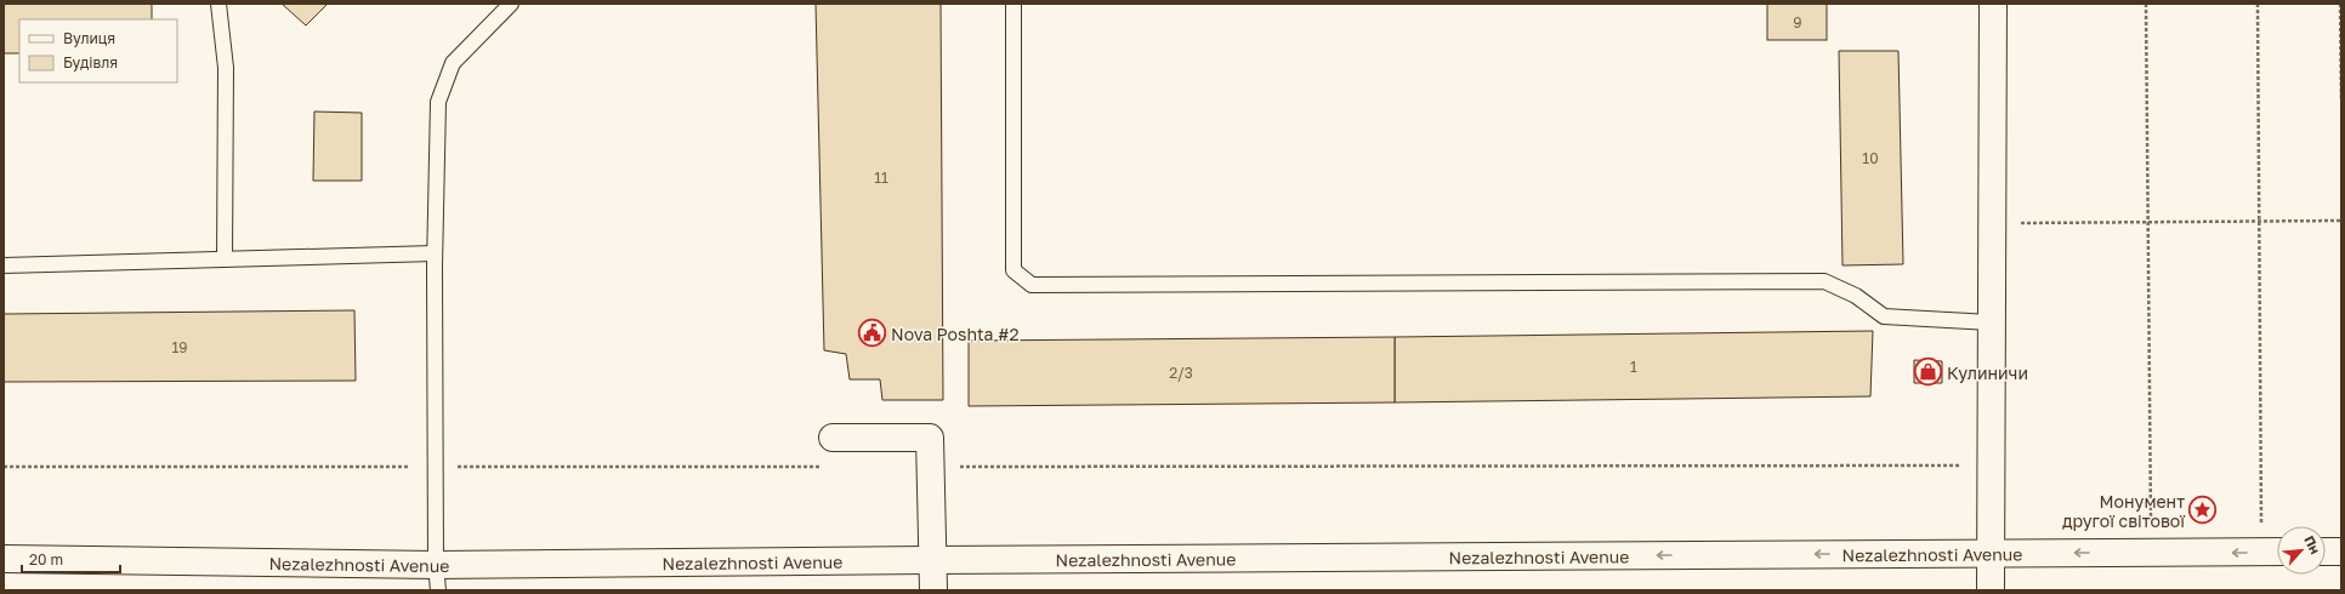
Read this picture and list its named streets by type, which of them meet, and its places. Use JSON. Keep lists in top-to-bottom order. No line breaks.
{"streets":{"street":["Nezalezhnosti Avenue"]},"one_way":["Nezalezhnosti Avenue"],"places":{"public building":["Nova Poshta #2"],"shop":["Кулиничи"],"place":["Монумент другої світової"]},"house_numbers":["9","10","11","19","1","2/3"],"legend":["Вулиця","Будівля"],"scale_bar":"20 m","north":"top right"}
